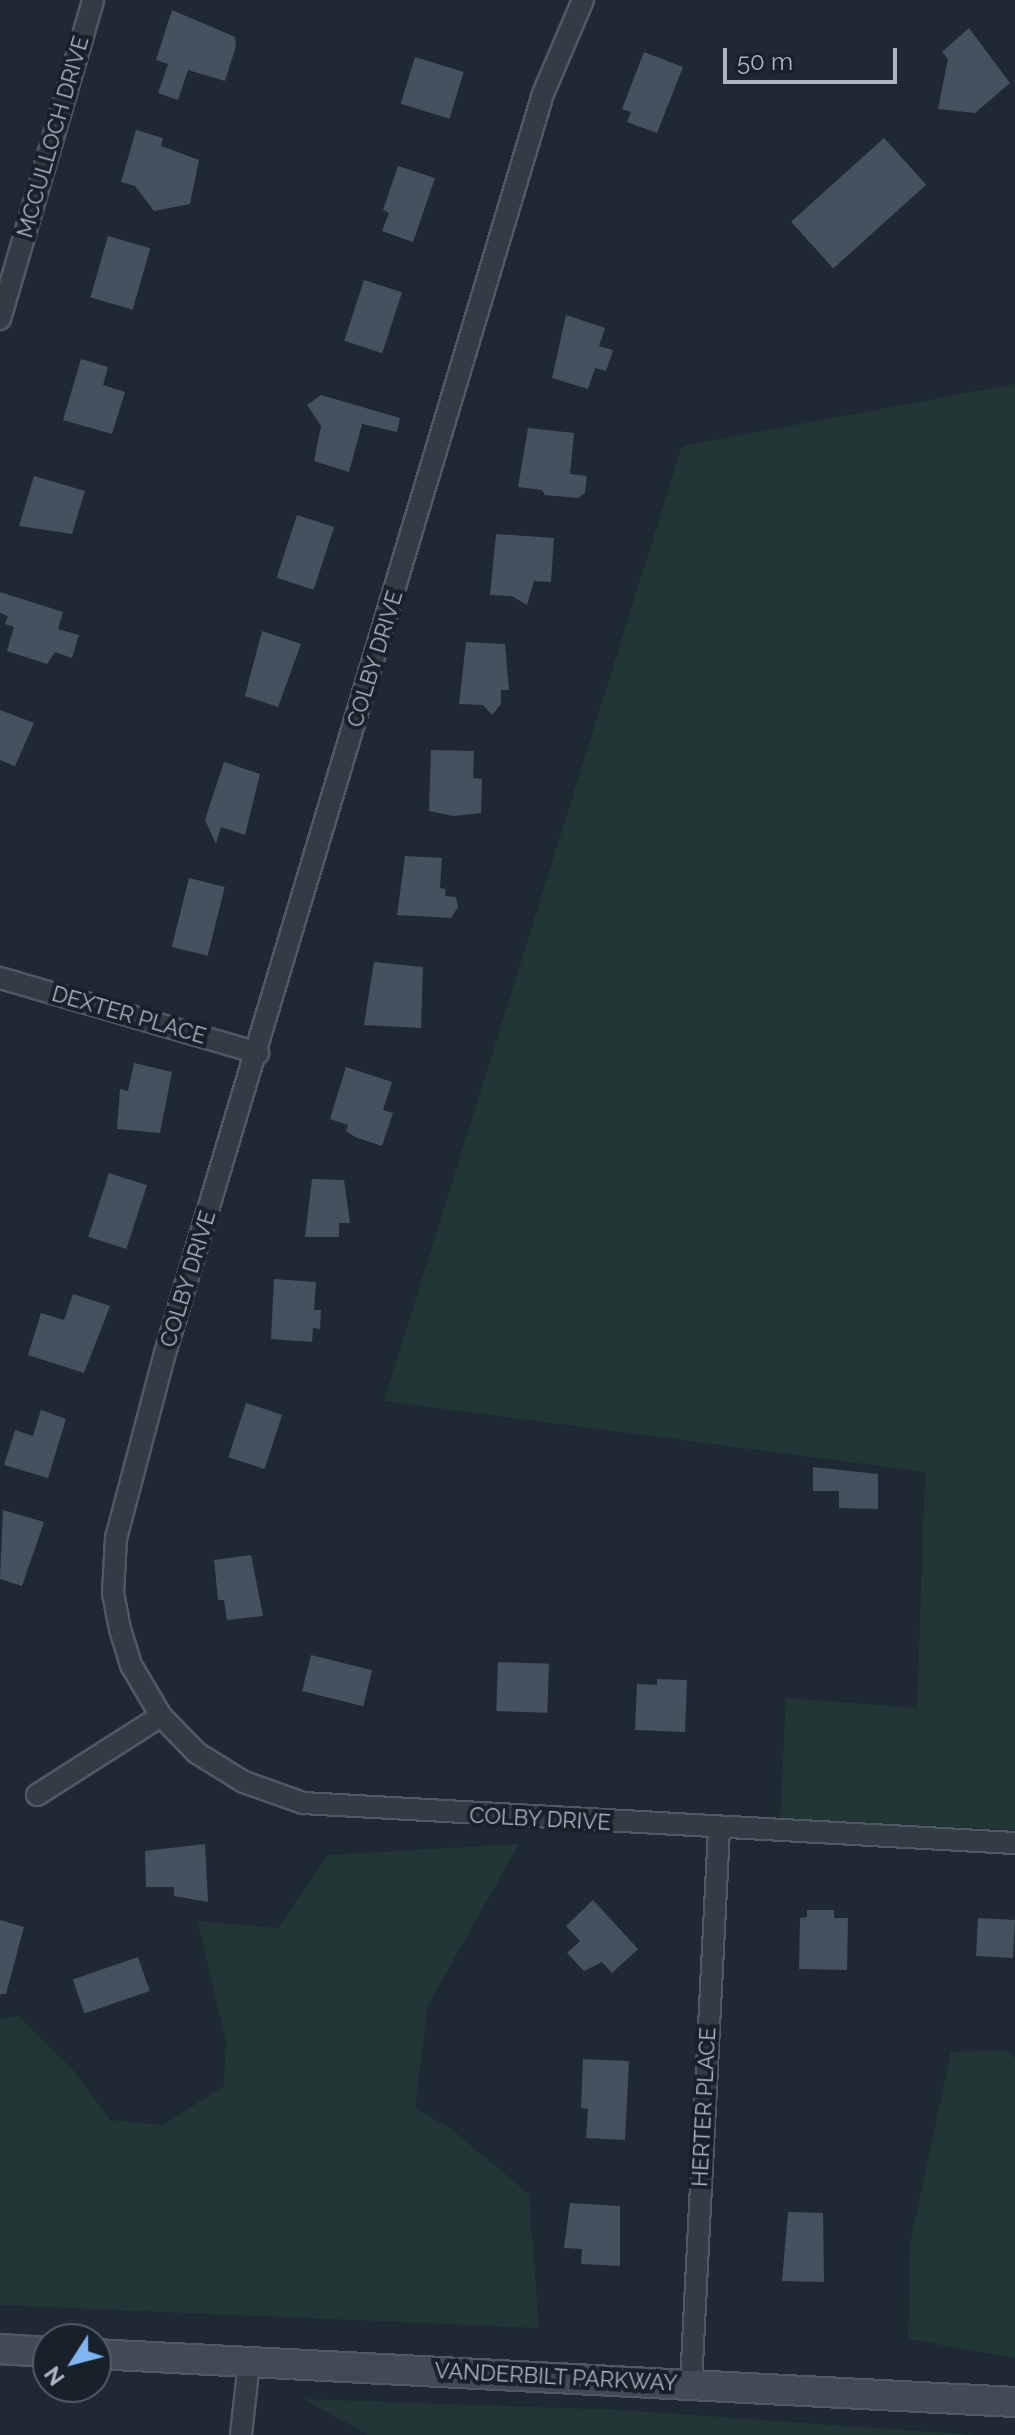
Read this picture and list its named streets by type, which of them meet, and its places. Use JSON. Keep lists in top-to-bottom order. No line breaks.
{"streets":{"main road":["VANDERBILT PARKWAY"],"street":["MCCULLOCH DRIVE","COLBY DRIVE","DEXTER PLACE","HERTER PLACE"]},"crossings":[["COLBY DRIVE","DEXTER PLACE"],["COLBY DRIVE","HERTER PLACE"],["HERTER PLACE","VANDERBILT PARKWAY"]],"scale_bar":"50 m","north":"bottom left"}
